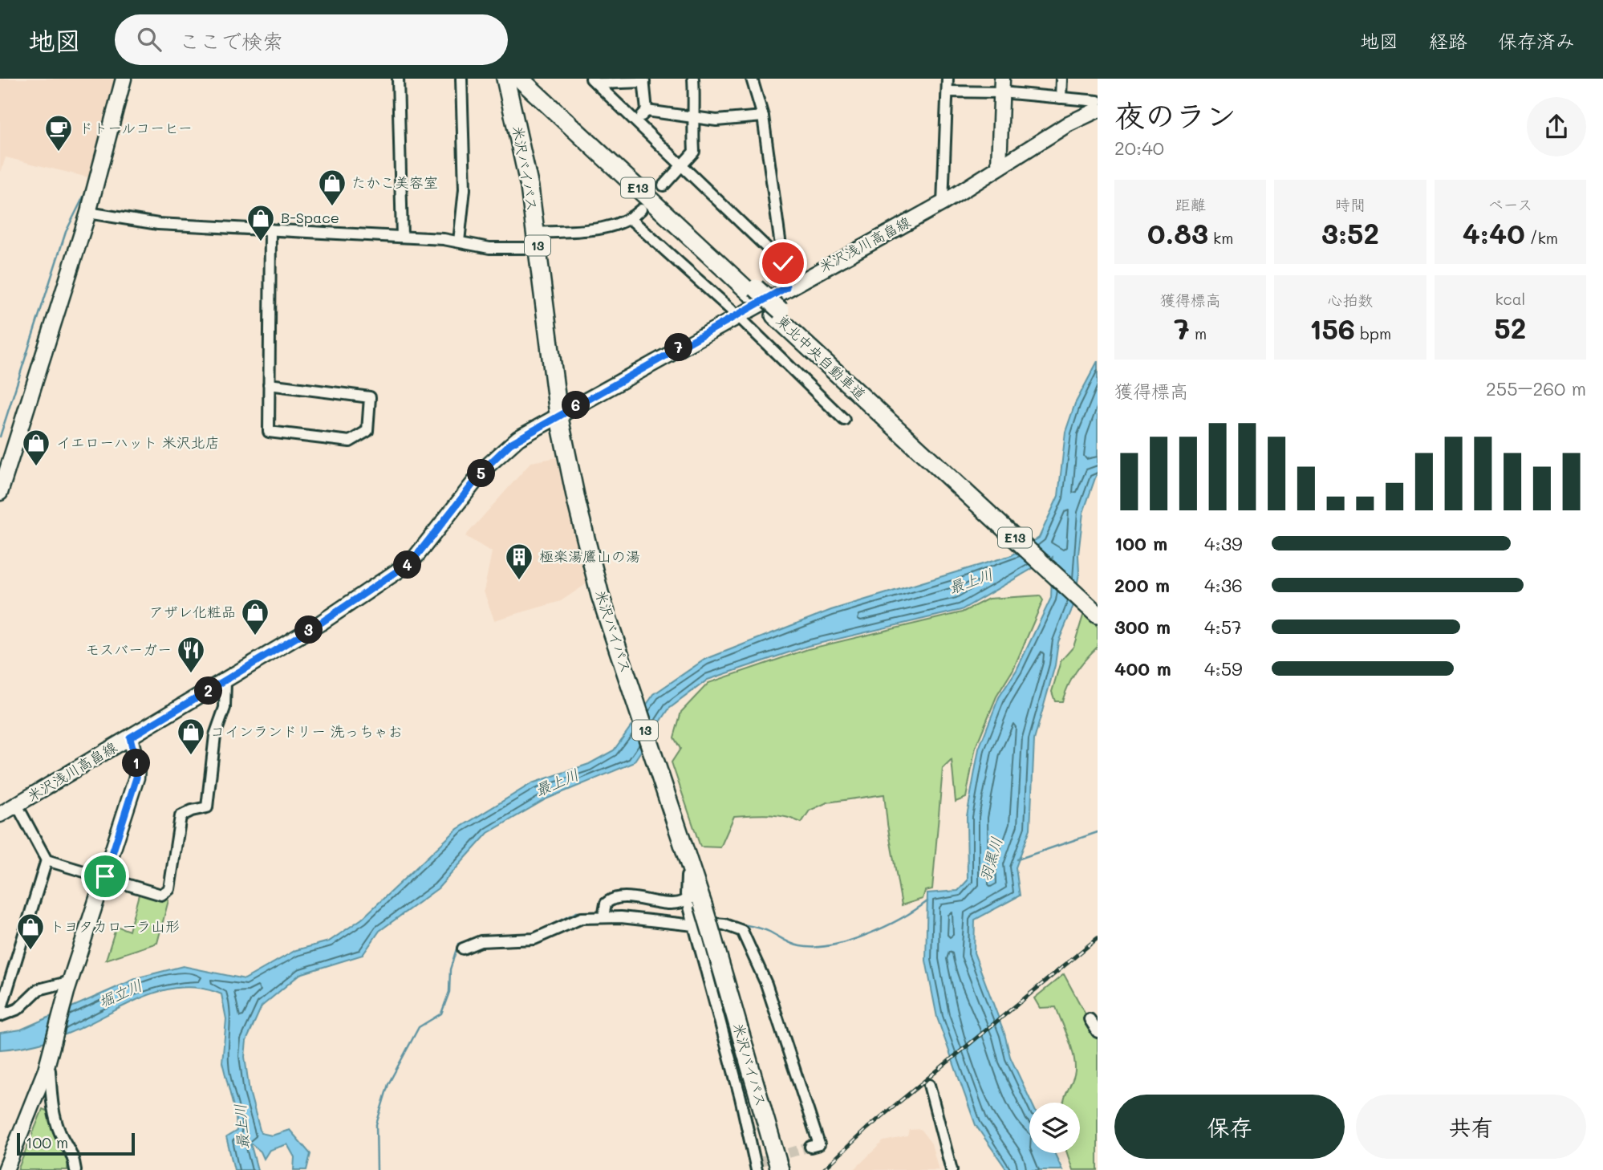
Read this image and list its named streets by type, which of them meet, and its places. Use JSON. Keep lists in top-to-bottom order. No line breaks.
{"streets":{"highway":["米沢バイパス","E13","13","東北中央自動車道"],"main road":["米沢浅川高畠線"]},"crossings":[["米沢バイパス","米沢浅川高畠線"]],"water":["最上川","羽黒川","堀立川"],"places":{"cafe":["ドトールコーヒー"],"shop":["たかこ美容室","B-Space","イエローハット 米沢北店","アザレ化粧品","コインランドリー 洗っちゃお","トヨタカローラ山形"],"building":["極楽湯鷹山の湯"],"restaurant":["モスバーガー"]},"scale_bar":"100 m","page":{"header":"地図","search":"ここで検索","nav":["地図","経路","保存済み"],"heading":["夜のラン","20:40"],"stats":[["距離","0.83 km"],["時間","3:52"],["ペース","4:40 /km"],["獲得標高","7 m"],["心拍数","156 bpm"],["kcal","52"]],"pins":["7","6","5","4","3","2","1"],"chart":["獲得標高","255–260 m"],"list":[{"name":"100 m","note":"4:39"},{"name":"200 m","note":"4:36"},{"name":"300 m","note":"4:57"},{"name":"400 m","note":"4:59"}],"buttons":["保存","共有"],"scale":"100 m"}}
